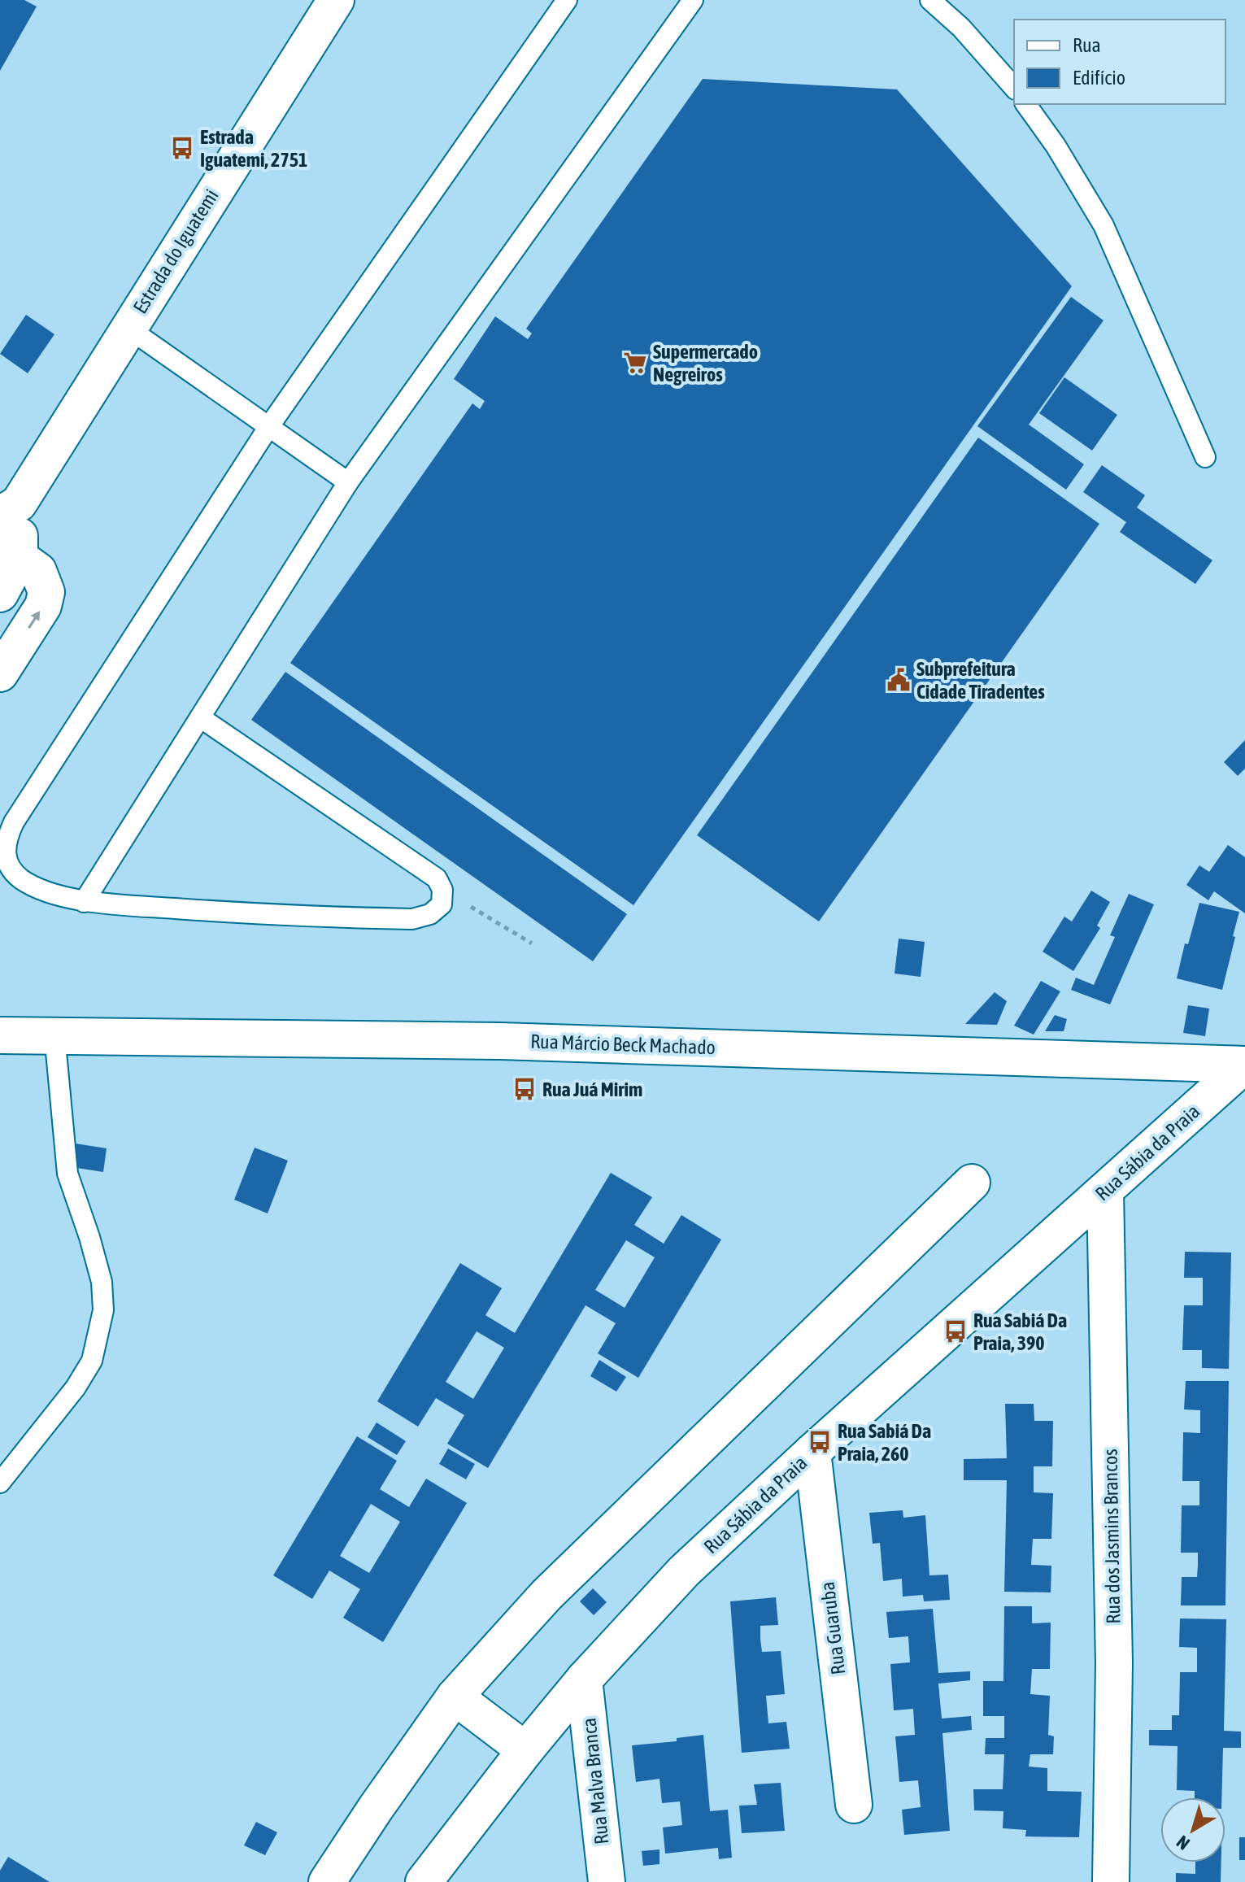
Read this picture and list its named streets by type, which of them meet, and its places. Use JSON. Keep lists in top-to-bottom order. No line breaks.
{"streets":{"street":["Estrada do Iguatemi","Rua Márcio Beck Machado","Rua Sábia da Praia","Rua dos Jasmins Brancos","Rua Guaruba","Rua Malva Branca"]},"crossings":[["Rua Márcio Beck Machado","Rua Sábia da Praia"],["Rua Sábia da Praia","Rua dos Jasmins Brancos"],["Rua Sábia da Praia","Rua Guaruba"],["Rua Sábia da Praia","Rua Malva Branca"]],"places":{"bus stop":["Estrada Iguatemi, 2751","Rua Juá Mirim","Rua Sabiá Da Praia, 390","Rua Sabiá Da Praia, 260"],"supermarket":["Supermercado Negreiros"],"public building":["Subprefeitura Cidade Tiradentes"]},"legend":["Rua","Edifício"],"north":"bottom left"}
